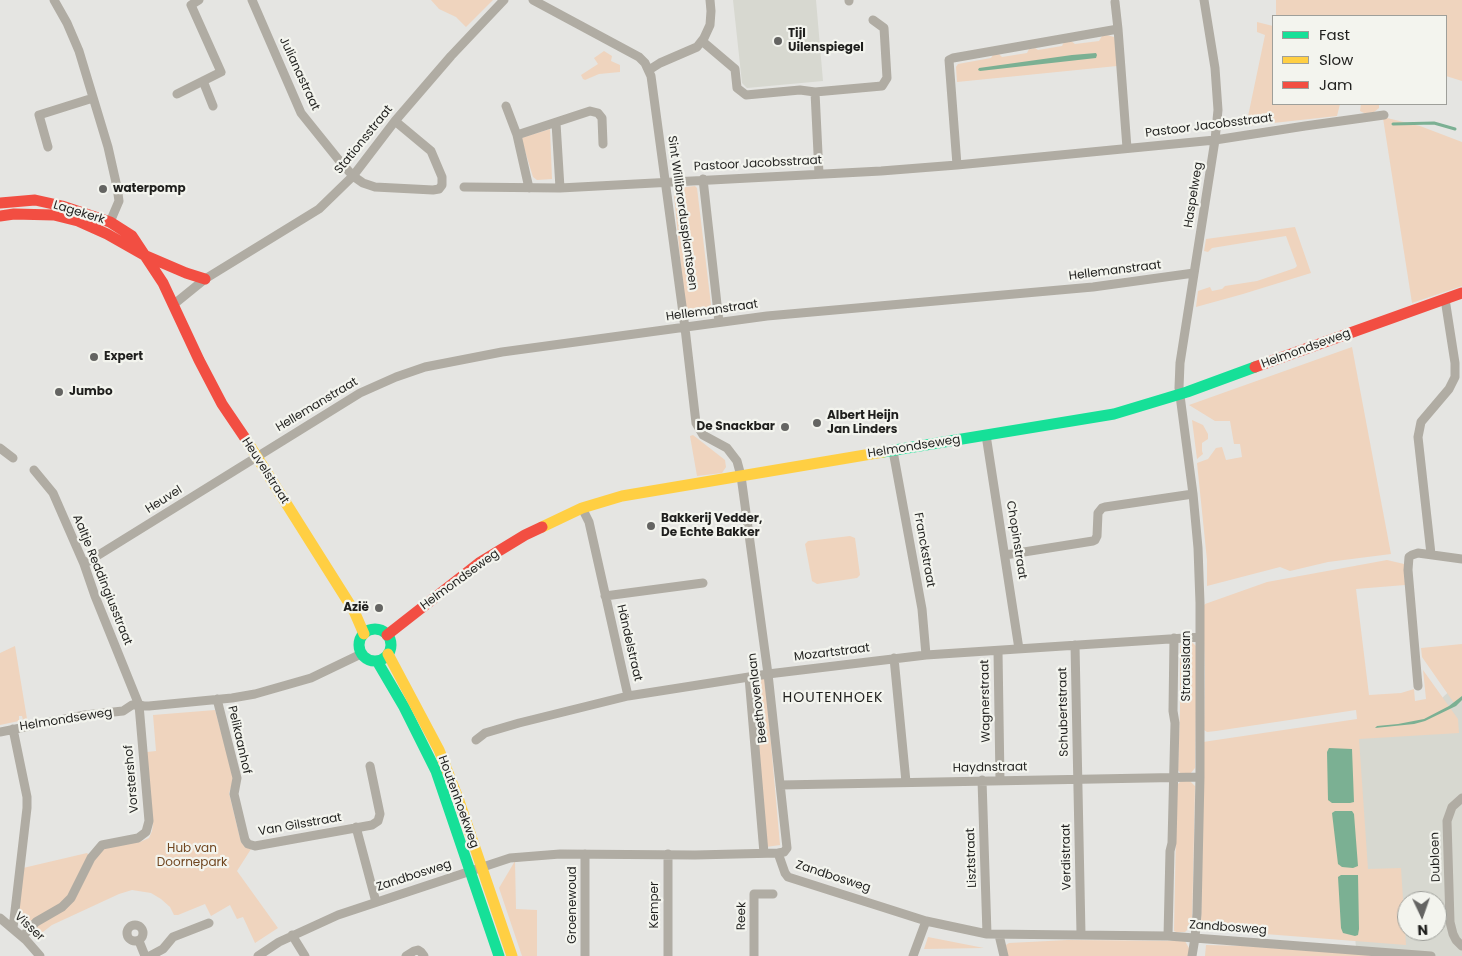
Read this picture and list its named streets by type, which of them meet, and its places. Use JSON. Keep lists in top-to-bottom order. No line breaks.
{"streets":{"street":["Julianastraat","Pastoor Jacobsstraat","Stationsstraat","Haspelweg","Lagekerk","Sint Willibrordusplantsoen","Hellemanstraat","Helmondseweg","Heuvelstraat","Heuvel","Chopinstraat","Franckstraat","Aaltje Reddingiusstraat","Händelstraat","Mozartstraat","Strausslaan","Beethovenlaan","Wagnerstraat","Schubertstraat","Pelikaanhof","Haydnstraat","Vorstershof","Houtenhoekweg","Van Gilsstraat","Verdistraat","Dubloen","Lisztstraat","Zandbosweg","Groenewoud","Kemper","Reek","Visser"]},"crossings":[["Julianastraat","Stationsstraat"],["Pastoor Jacobsstraat","Haspelweg"],["Pastoor Jacobsstraat","Sint Willibrordusplantsoen"],["Stationsstraat","Lagekerk"],["Stationsstraat","Heuvelstraat"],["Haspelweg","Hellemanstraat"],["Haspelweg","Helmondseweg"],["Haspelweg","Strausslaan"],["Lagekerk","Heuvelstraat"],["Sint Willibrordusplantsoen","Hellemanstraat"],["Sint Willibrordusplantsoen","Helmondseweg"],["Sint Willibrordusplantsoen","Beethovenlaan"],["Hellemanstraat","Heuvelstraat"],["Hellemanstraat","Heuvel"],["Helmondseweg","Heuvelstraat"],["Helmondseweg","Chopinstraat"],["Helmondseweg","Franckstraat"],["Helmondseweg","Aaltje Reddingiusstraat"],["Helmondseweg","Händelstraat"],["Helmondseweg","Strausslaan"],["Helmondseweg","Beethovenlaan"],["Helmondseweg","Pelikaanhof"],["Helmondseweg","Vorstershof"],["Helmondseweg","Houtenhoekweg"],["Heuvelstraat","Heuvel"],["Heuvelstraat","Houtenhoekweg"],["Heuvel","Aaltje Reddingiusstraat"],["Chopinstraat","Mozartstraat"],["Franckstraat","Mozartstraat"],["Aaltje Reddingiusstraat","Vorstershof"],["Händelstraat","Mozartstraat"],["Mozartstraat","Strausslaan"],["Mozartstraat","Beethovenlaan"],["Mozartstraat","Wagnerstraat"],["Mozartstraat","Schubertstraat"],["Strausslaan","Haydnstraat"],["Strausslaan","Zandbosweg"],["Beethovenlaan","Haydnstraat"],["Beethovenlaan","Zandbosweg"],["Wagnerstraat","Haydnstraat"],["Schubertstraat","Haydnstraat"],["Schubertstraat","Verdistraat"],["Pelikaanhof","Van Gilsstraat"],["Haydnstraat","Verdistraat"],["Haydnstraat","Lisztstraat"],["Vorstershof","Visser"],["Houtenhoekweg","Zandbosweg"],["Van Gilsstraat","Zandbosweg"],["Verdistraat","Zandbosweg"],["Lisztstraat","Zandbosweg"],["Zandbosweg","Groenewoud"],["Zandbosweg","Kemper"]],"districts":["HOUTENHOEK"],"parks":["Hub van Doornepark"],"places":["Tijl Uilenspiegel","waterpomp","Expert","Jumbo","Albert Heijn Jan Linders","De Snackbar","Bakkerij Vedder, De Echte Bakker","Azië"],"legend":["Fast","Slow","Jam"],"north":"bottom"}
